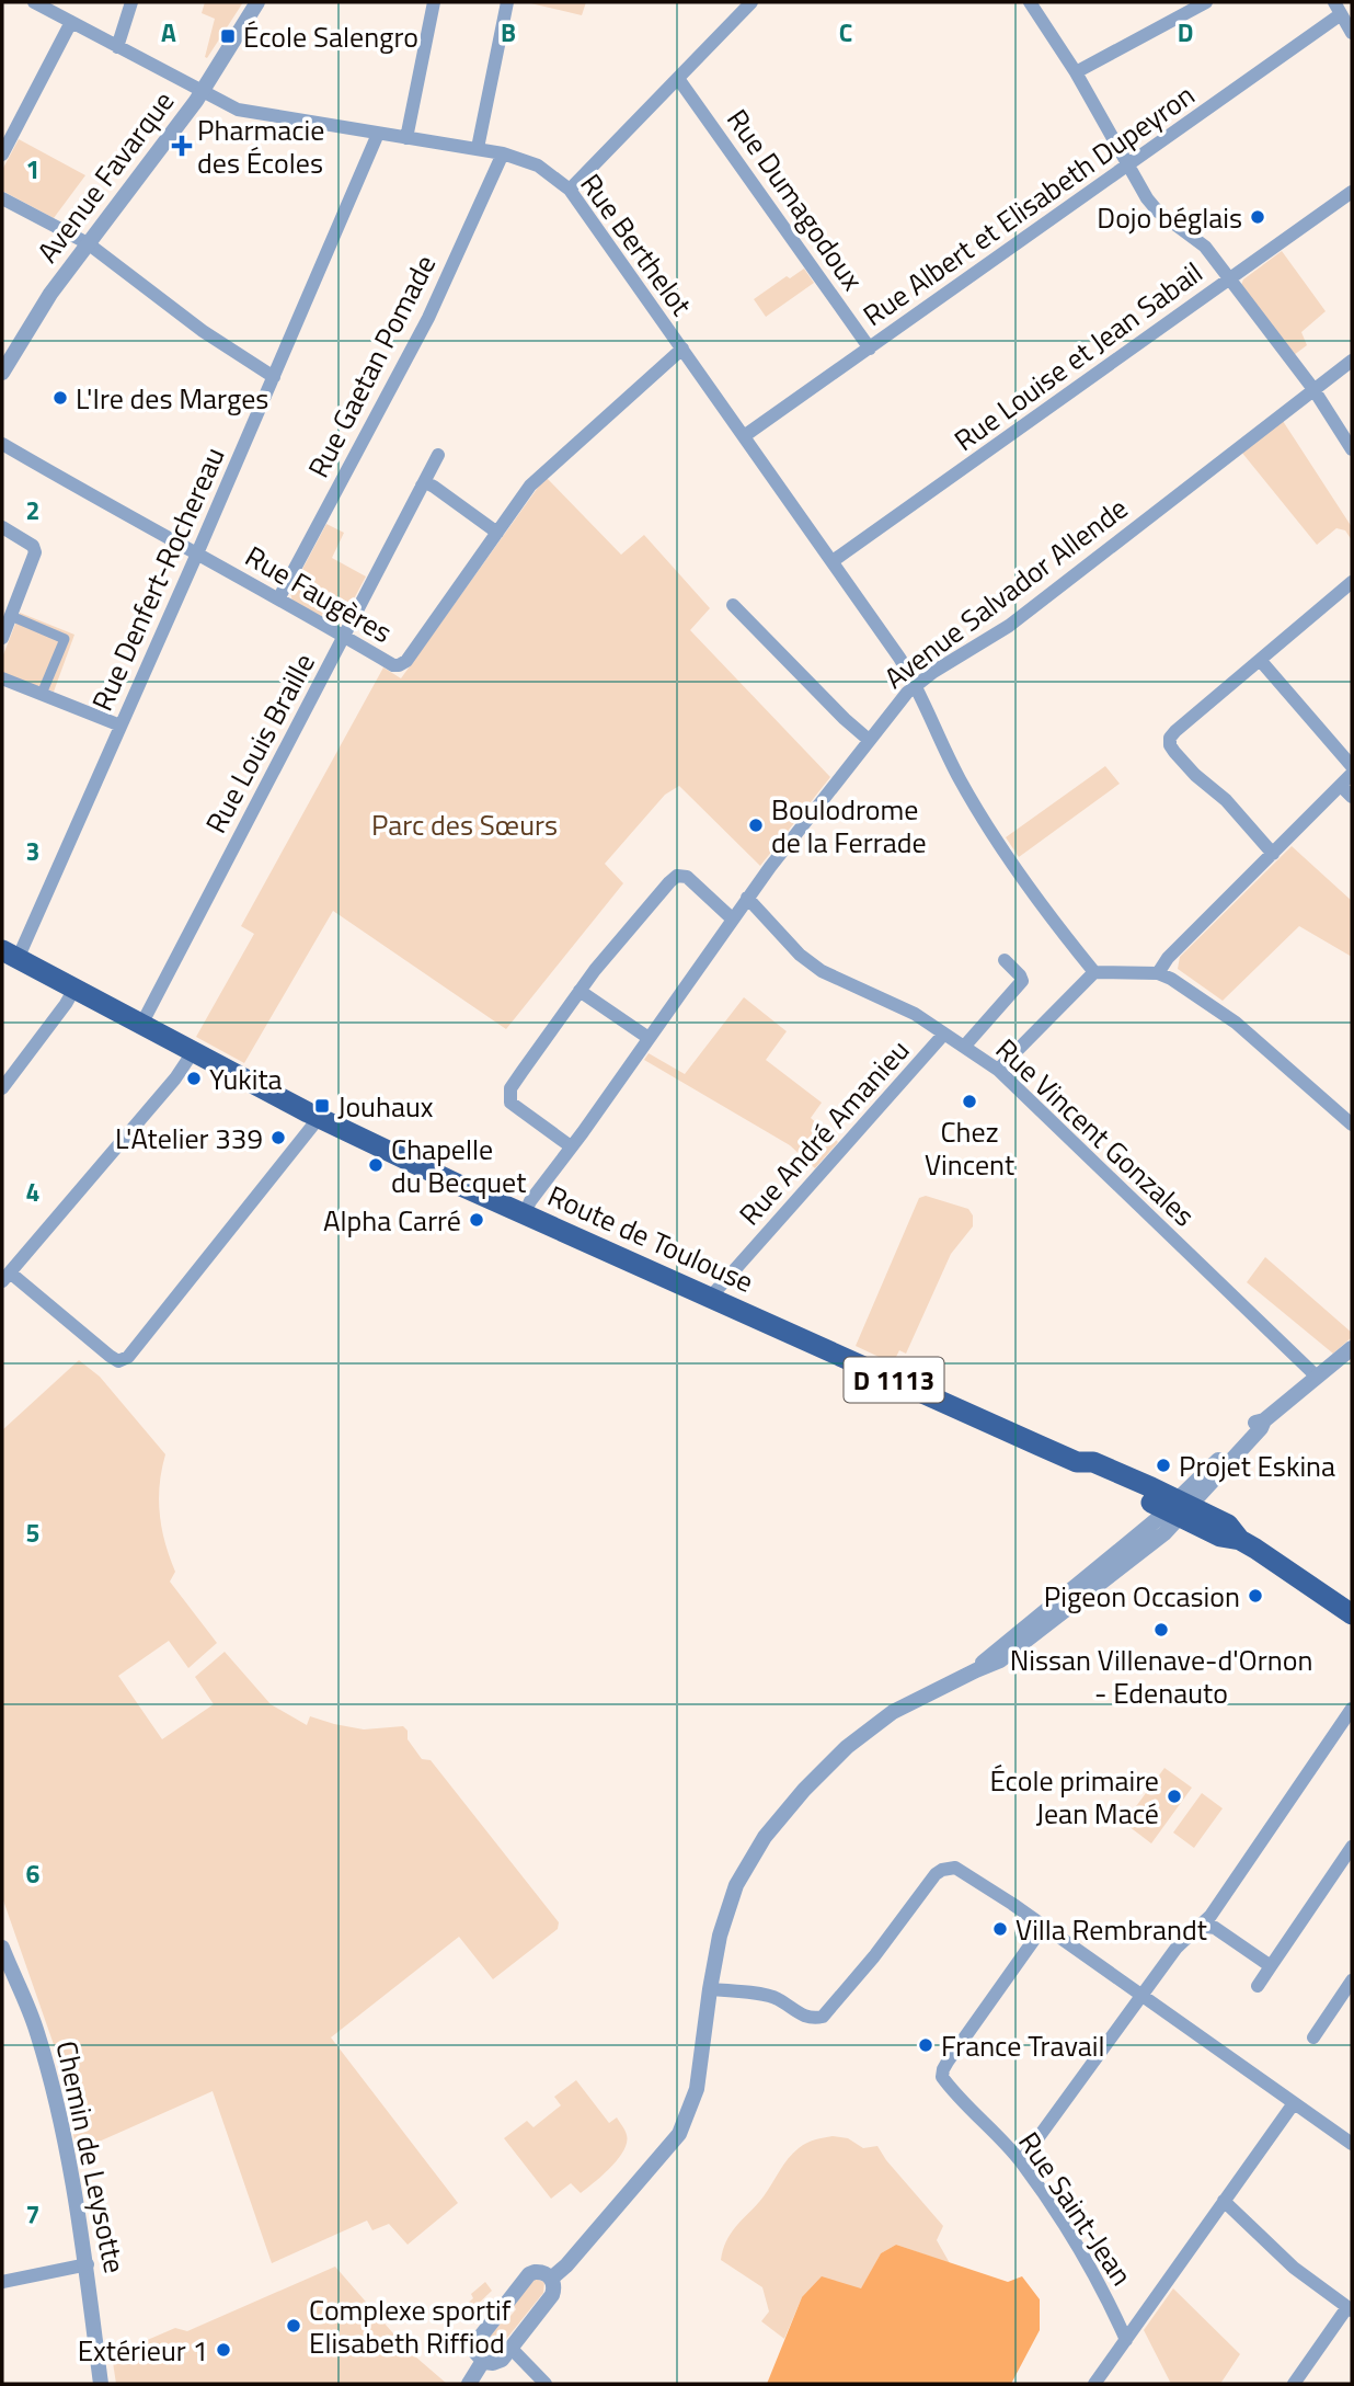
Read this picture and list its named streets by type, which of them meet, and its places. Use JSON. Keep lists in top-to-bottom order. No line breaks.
{"streets":{"main road":["Route de Toulouse","D 1113"],"street":["Avenue Favarque","Rue Dumagodoux","Rue Albert et Elisabeth Dupeyron","Rue Berthelot","Rue Louise et Jean Sabail","Rue Gaetan Pomade","Rue Denfert-Rochereau","Avenue Salvador Allende","Rue Faugères","Rue Louis Braille","Rue André Amanieu","Rue Vincent Gonzales","Chemin de Leysotte","Rue Saint-Jean"]},"crossings":[["Avenue Favarque","Rue Berthelot"],["Rue Dumagodoux","Rue Albert et Elisabeth Dupeyron"],["Rue Albert et Elisabeth Dupeyron","Rue Berthelot"],["Rue Berthelot","Rue Louise et Jean Sabail"],["Rue Berthelot","Rue Gaetan Pomade"],["Rue Berthelot","Rue Denfert-Rochereau"],["Rue Berthelot","Avenue Salvador Allende"],["Rue Berthelot","Rue Faugères"],["Rue Gaetan Pomade","Rue Faugères"],["Rue Denfert-Rochereau","Rue Faugères"],["Rue Denfert-Rochereau","Route de Toulouse"],["Avenue Salvador Allende","Rue Vincent Gonzales"],["Avenue Salvador Allende","Route de Toulouse"],["Rue Faugères","Rue Louis Braille"],["Rue Louis Braille","Route de Toulouse"],["Rue André Amanieu","Rue Vincent Gonzales"],["Rue André Amanieu","Route de Toulouse"]],"parks":["Parc des Sœurs"],"places":{"transit":["École Salengro","Jouhaux"],"health":["Pharmacie des Écoles"],"other":["Dojo béglais","L'Ire des Marges","Boulodrome de la Ferrade","Yukita","Chez Vincent","L'Atelier 339","Chapelle du Becquet","Alpha Carré","Projet Eskina","Pigeon Occasion","Nissan Villenave-d'Ornon - Edenauto","École primaire Jean Macé","Villa Rembrandt","France Travail","Complexe sportif Elisabeth Riffiod","Extérieur 1"]},"grid":{"columns":["A","B","C","D"],"rows":["1","2","3","4","5","6","7"]}}
